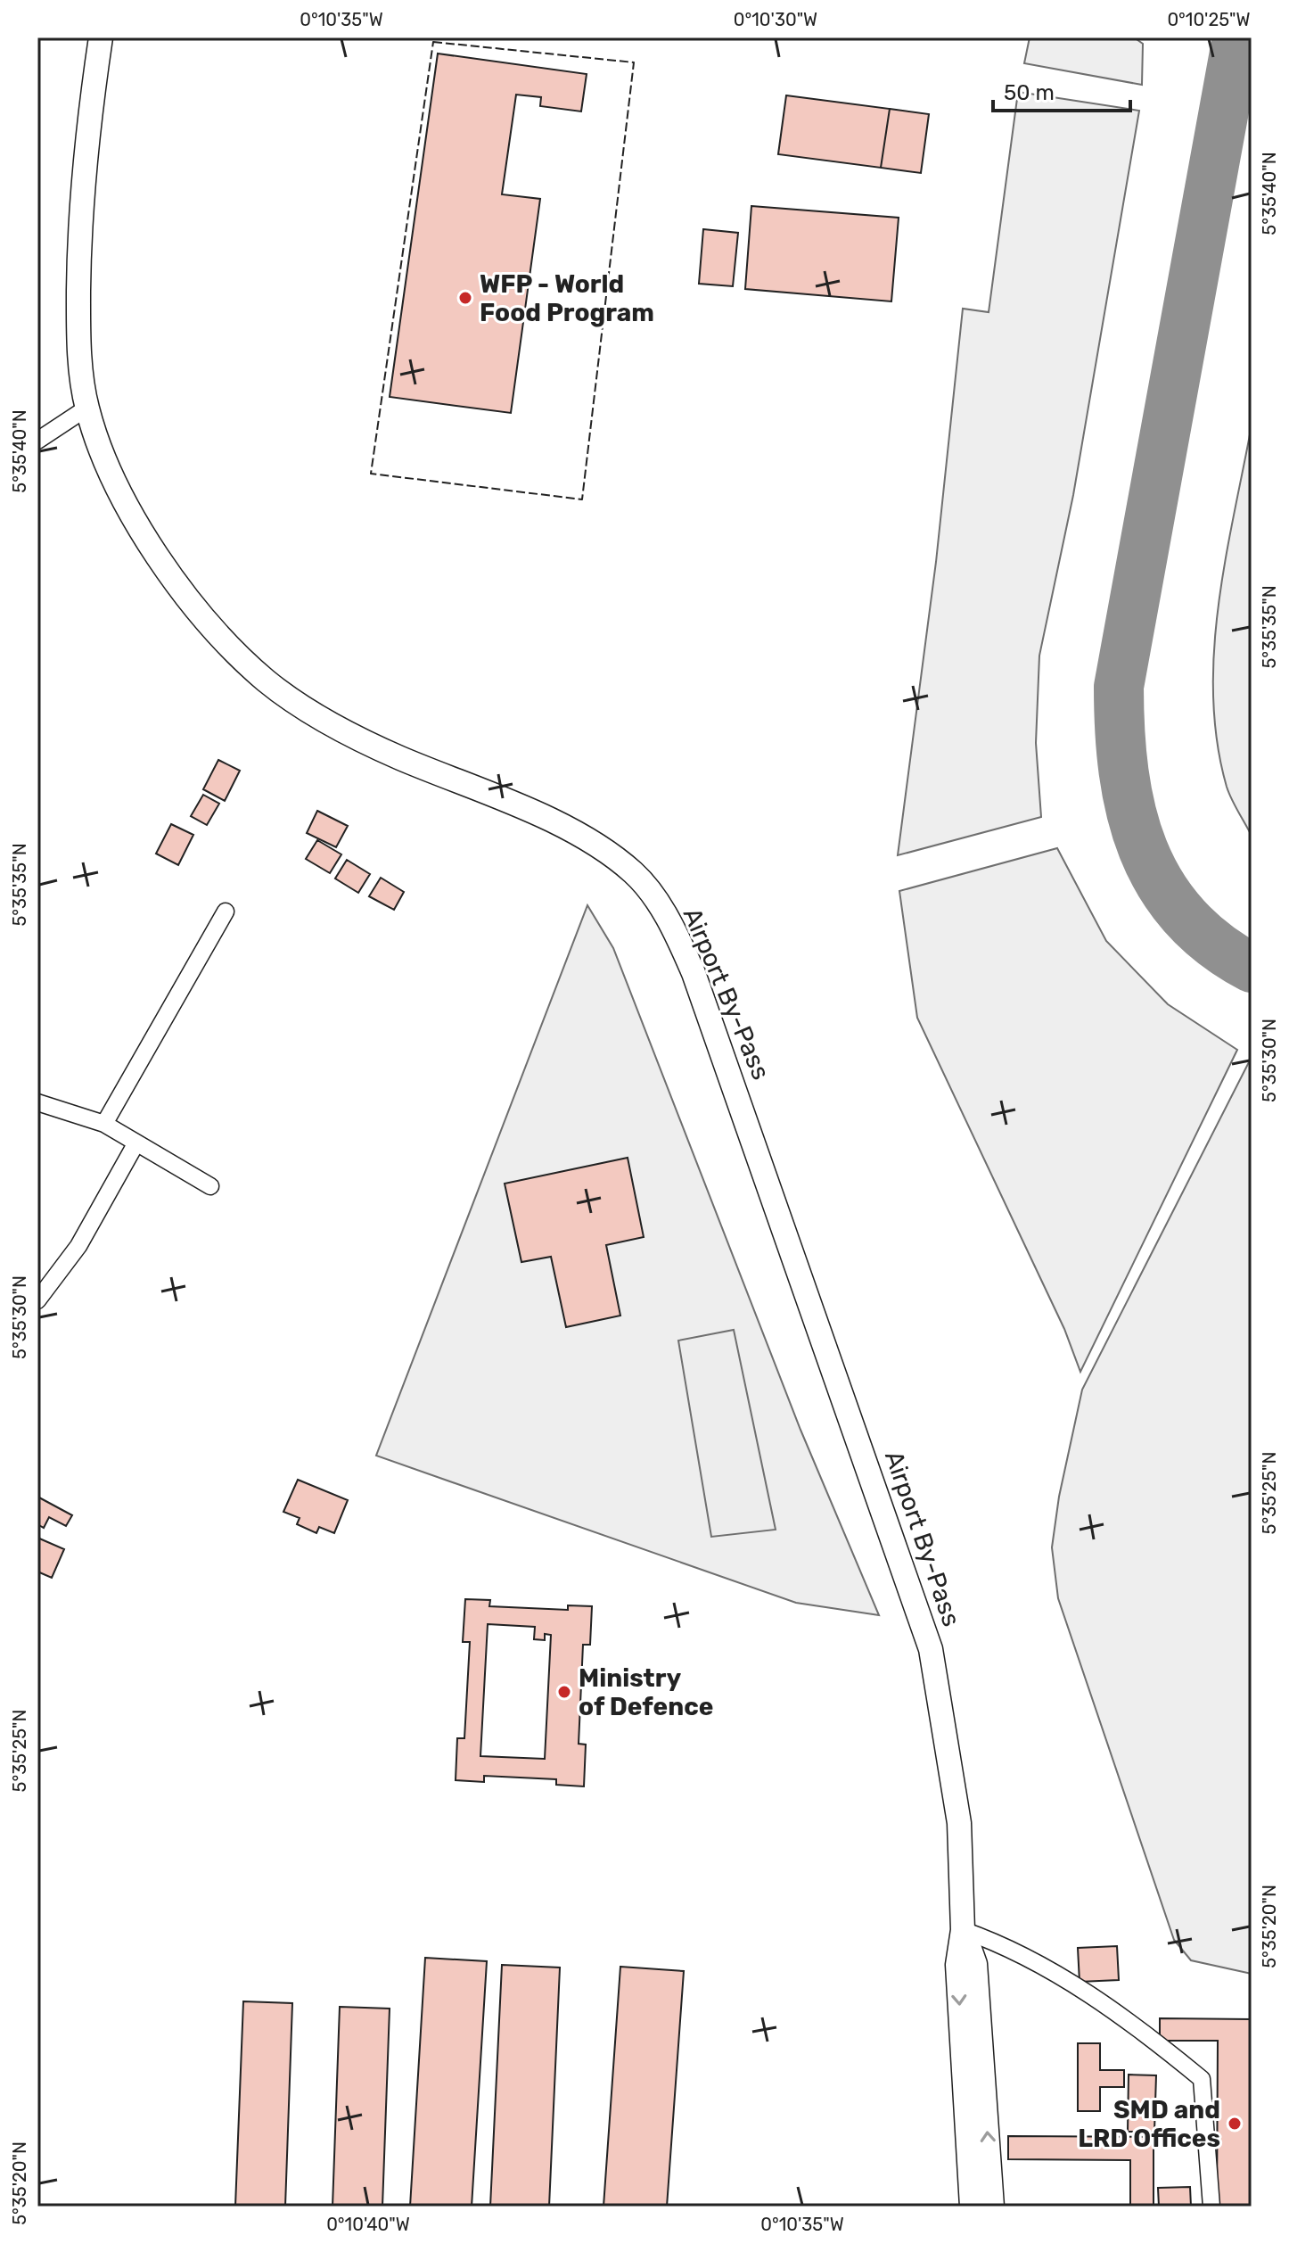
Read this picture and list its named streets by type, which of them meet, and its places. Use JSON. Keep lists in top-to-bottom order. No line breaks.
{"streets":{"main road":["Airport By-Pass"]},"places":["WFP - World Food Program","Ministry of Defence","SMD and LRD Offices"],"scale_bar":"50 m","coordinates":["0°10'35\"W","0°10'30\"W","0°10'25\"W","5°35'40\"N","5°35'35\"N","5°35'30\"N","5°35'25\"N","5°35'20\"N","0°10'40\"W"]}
